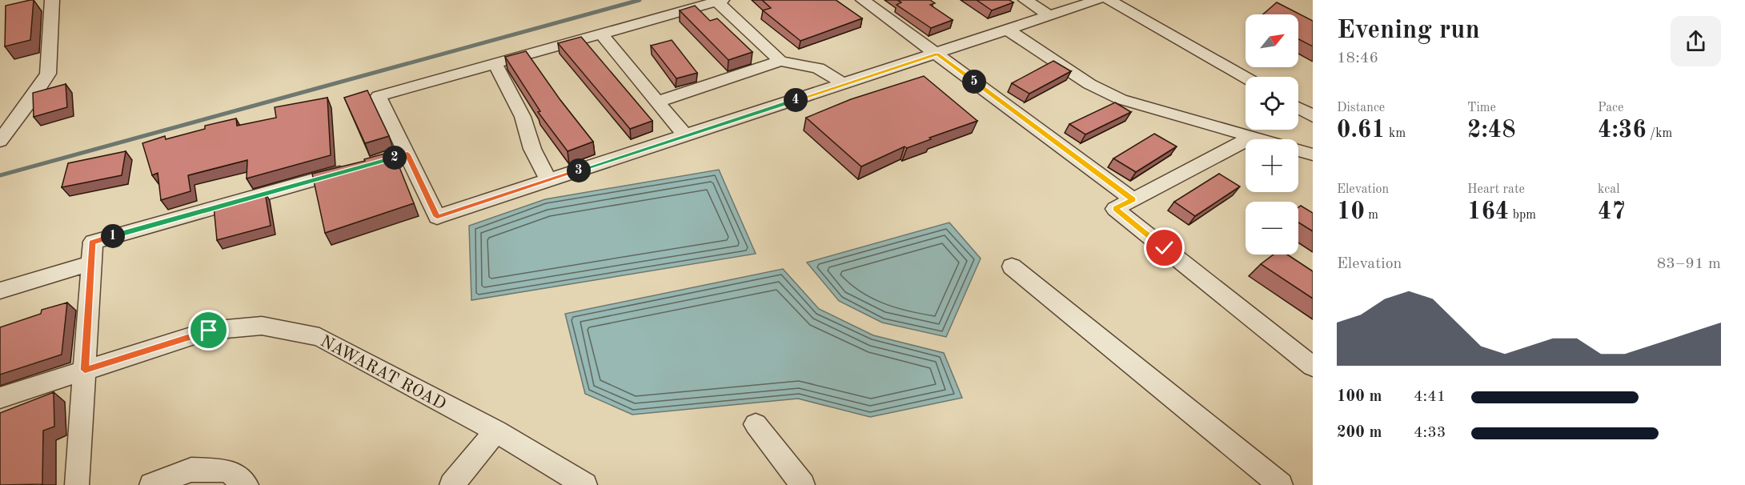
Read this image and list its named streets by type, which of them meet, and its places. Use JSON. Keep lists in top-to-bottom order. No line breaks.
{"streets":{"street":["NAWARAT ROAD"]},"north":"top right","page":{"heading":["Evening run","18:46"],"map_buttons":["+","−"],"pins":["5","4","2","3","1"],"stats":[["Distance","0.61 km"],["Time","2:48"],["Pace","4:36 /km"],["Elevation","10 m"],["Heart rate","164 bpm"],["kcal","47"]],"chart":["Elevation","83–91 m"],"list":[{"name":"100 m","note":"4:41"},{"name":"200 m","note":"4:33"}]}}
